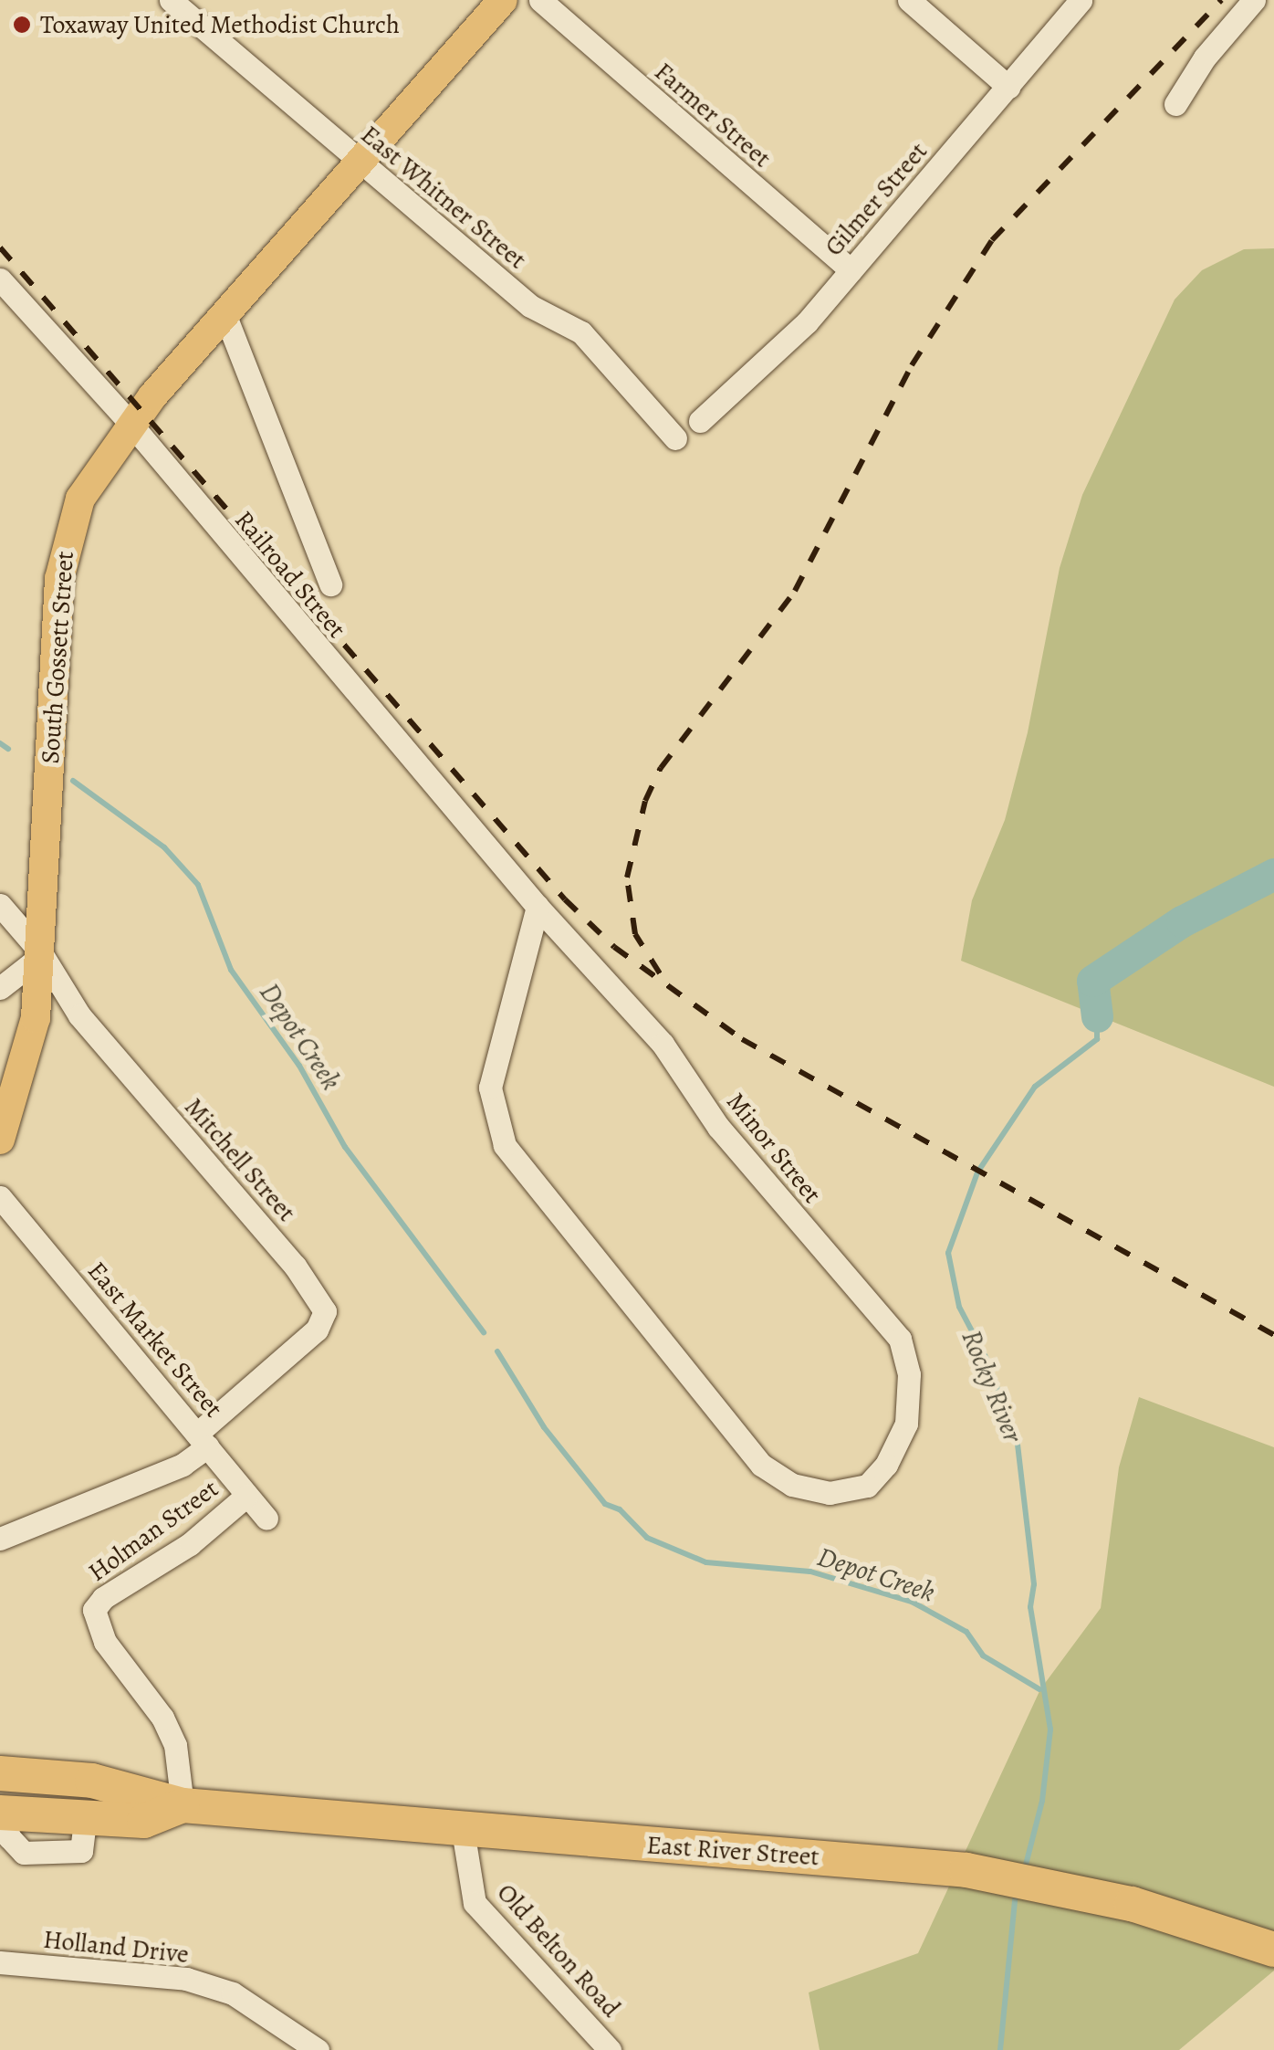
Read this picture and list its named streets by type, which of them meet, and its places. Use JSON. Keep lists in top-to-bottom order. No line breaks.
{"streets":{"highway":["East River Street"],"main road":["South Gossett Street"],"street":["Farmer Street","East Whitner Street","Gilmer Street","Railroad Street","Minor Street","Mitchell Street","East Market Street","Holman Street","Holland Drive","Old Belton Road"]},"crossings":[["Farmer Street","Gilmer Street"],["East Whitner Street","South Gossett Street"],["Railroad Street","South Gossett Street"],["Railroad Street","Minor Street"],["South Gossett Street","Mitchell Street"],["Mitchell Street","East Market Street"],["Mitchell Street","Holman Street"],["East Market Street","Holman Street"],["Holman Street","East River Street"],["East River Street","Old Belton Road"]],"water":["Depot Creek","Rocky River"],"places":["Toxaway United Methodist Church"]}
